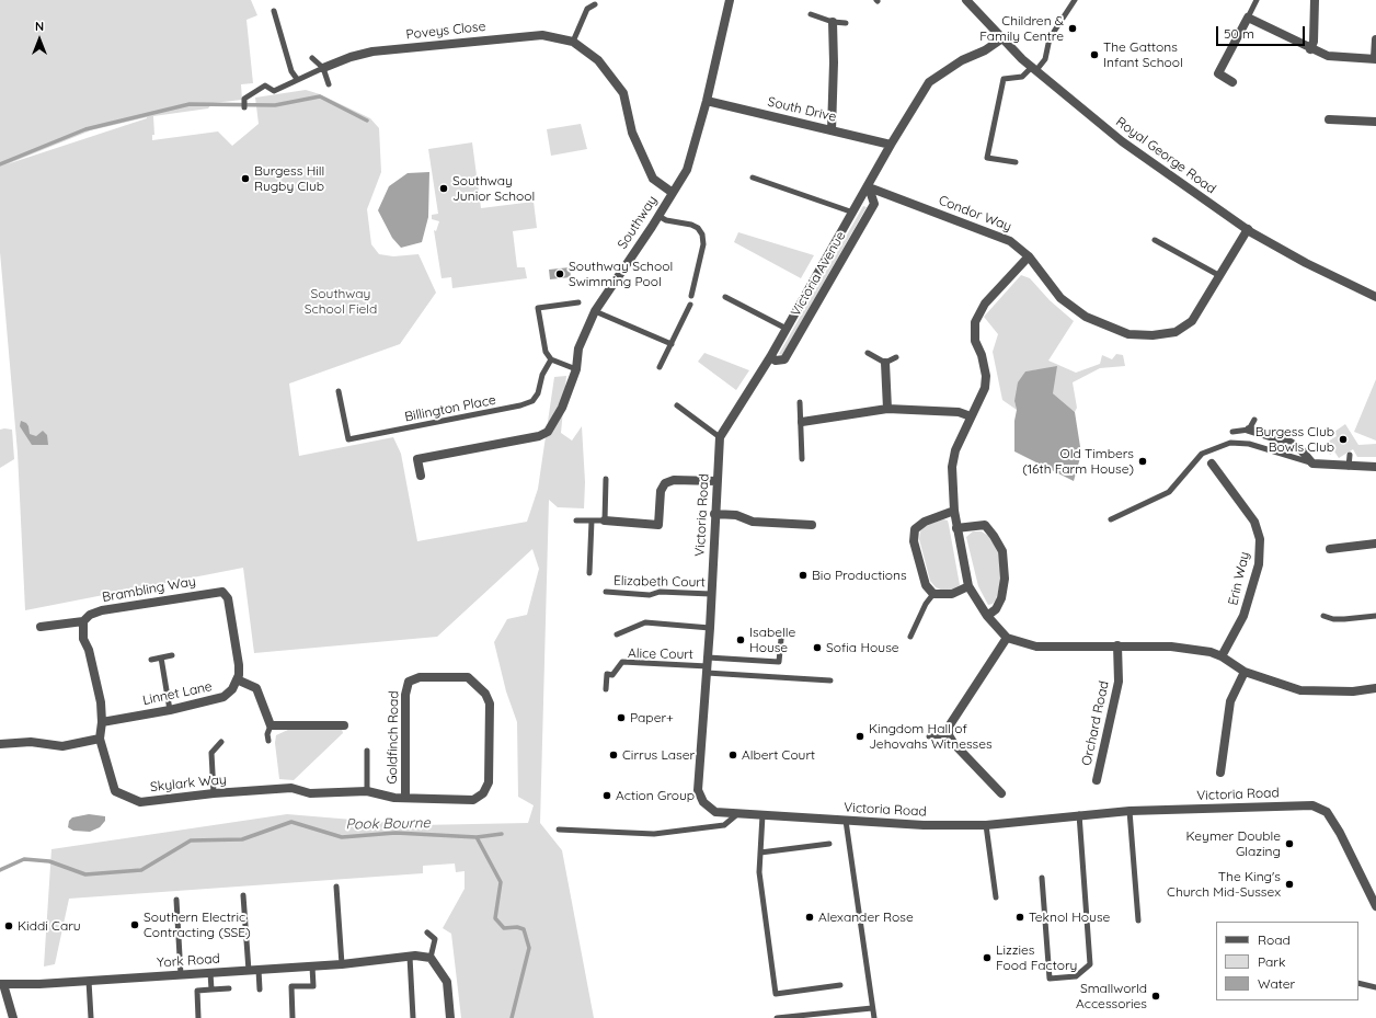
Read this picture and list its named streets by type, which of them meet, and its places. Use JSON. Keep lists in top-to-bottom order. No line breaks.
{"streets":{"street":["Poveys Close","South Drive","Royal George Road","Condor Way","Southway","Victoria Avenue","Victoria Road","Erin Way","Brambling Way","Linnet Lane","Orchard Road","Goldfinch Road","Skylark Way","York Road"],"lane":["Billington Place","Elizabeth Court","Alice Court"]},"crossings":[["Poveys Close","Southway"],["South Drive","Southway"],["South Drive","Victoria Avenue"],["Royal George Road","Condor Way"],["Royal George Road","Victoria Avenue"],["Condor Way","Victoria Avenue"],["Victoria Avenue","Victoria Road"],["Victoria Road","Elizabeth Court"],["Victoria Road","Alice Court"],["Brambling Way","Linnet Lane"],["Goldfinch Road","Skylark Way"]],"water":["Pook Bourne"],"parks":["Southway School Field"],"places":["Children & Family Centre","The Gattons Infant School","Burgess Hill Rugby Club","Southway Junior School","Southway School Swimming Pool","Burgess Club Bowls Club","Old Timbers (16th Farm House)","Bio Productions","Isabelle House","Sofia House","Paper+","Kingdom Hall of Jehovahs Witnesses","Cirrus Laser","Albert Court","Action Group","Keymer Double Glazing","The King's Church Mid-Sussex","Alexander Rose","Teknol House","Southern Electric Contracting (SSE)","Kiddi Caru","Lizzies Food Factory","Smallworld Accessories"],"legend":["Road","Park","Water"],"scale_bar":"50 m","north":"top"}
